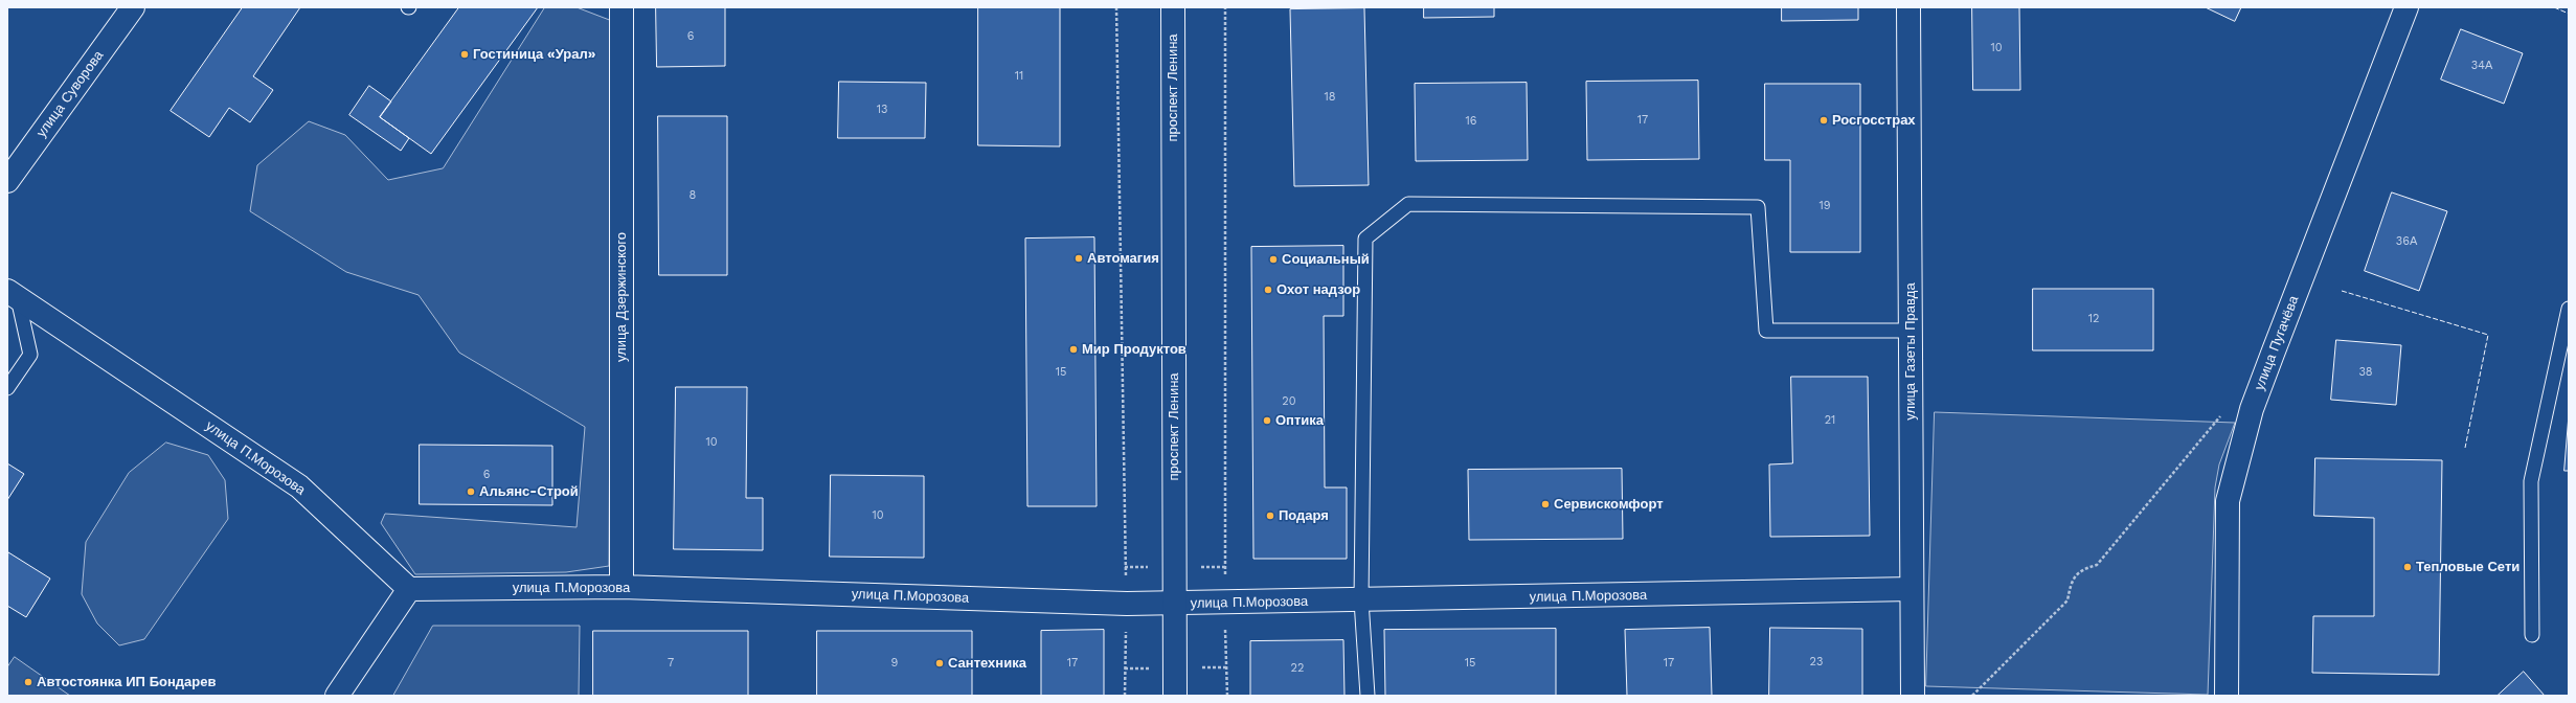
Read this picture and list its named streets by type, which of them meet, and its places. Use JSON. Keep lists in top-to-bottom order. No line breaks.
{"streets":{"street":["проспект Ленина","улица Суворова","улица Дзержинского","улица Пугачёва","улица Газеты Правда","улица П.Морозова"]},"crossings":[["проспект Ленина","улица П.Морозова"],["улица Дзержинского","улица П.Морозова"],["улица Газеты Правда","улица П.Морозова"]],"places":["Гостиница «Урал»","Росгосстрах","Автомагия","Социальный","Охот надзор","Мир Продуктов","Оптика","Альянс-Строй","Сервискомфорт","Подаря","Тепловые Сети","Сантехника","Автостоянка ИП Бондарев"],"house_numbers":["6","10","34А","11","18","13","17","16","8","19","36А","12","15","38","20","21","10","6","10","23","7","9","17","15","17","22"]}
